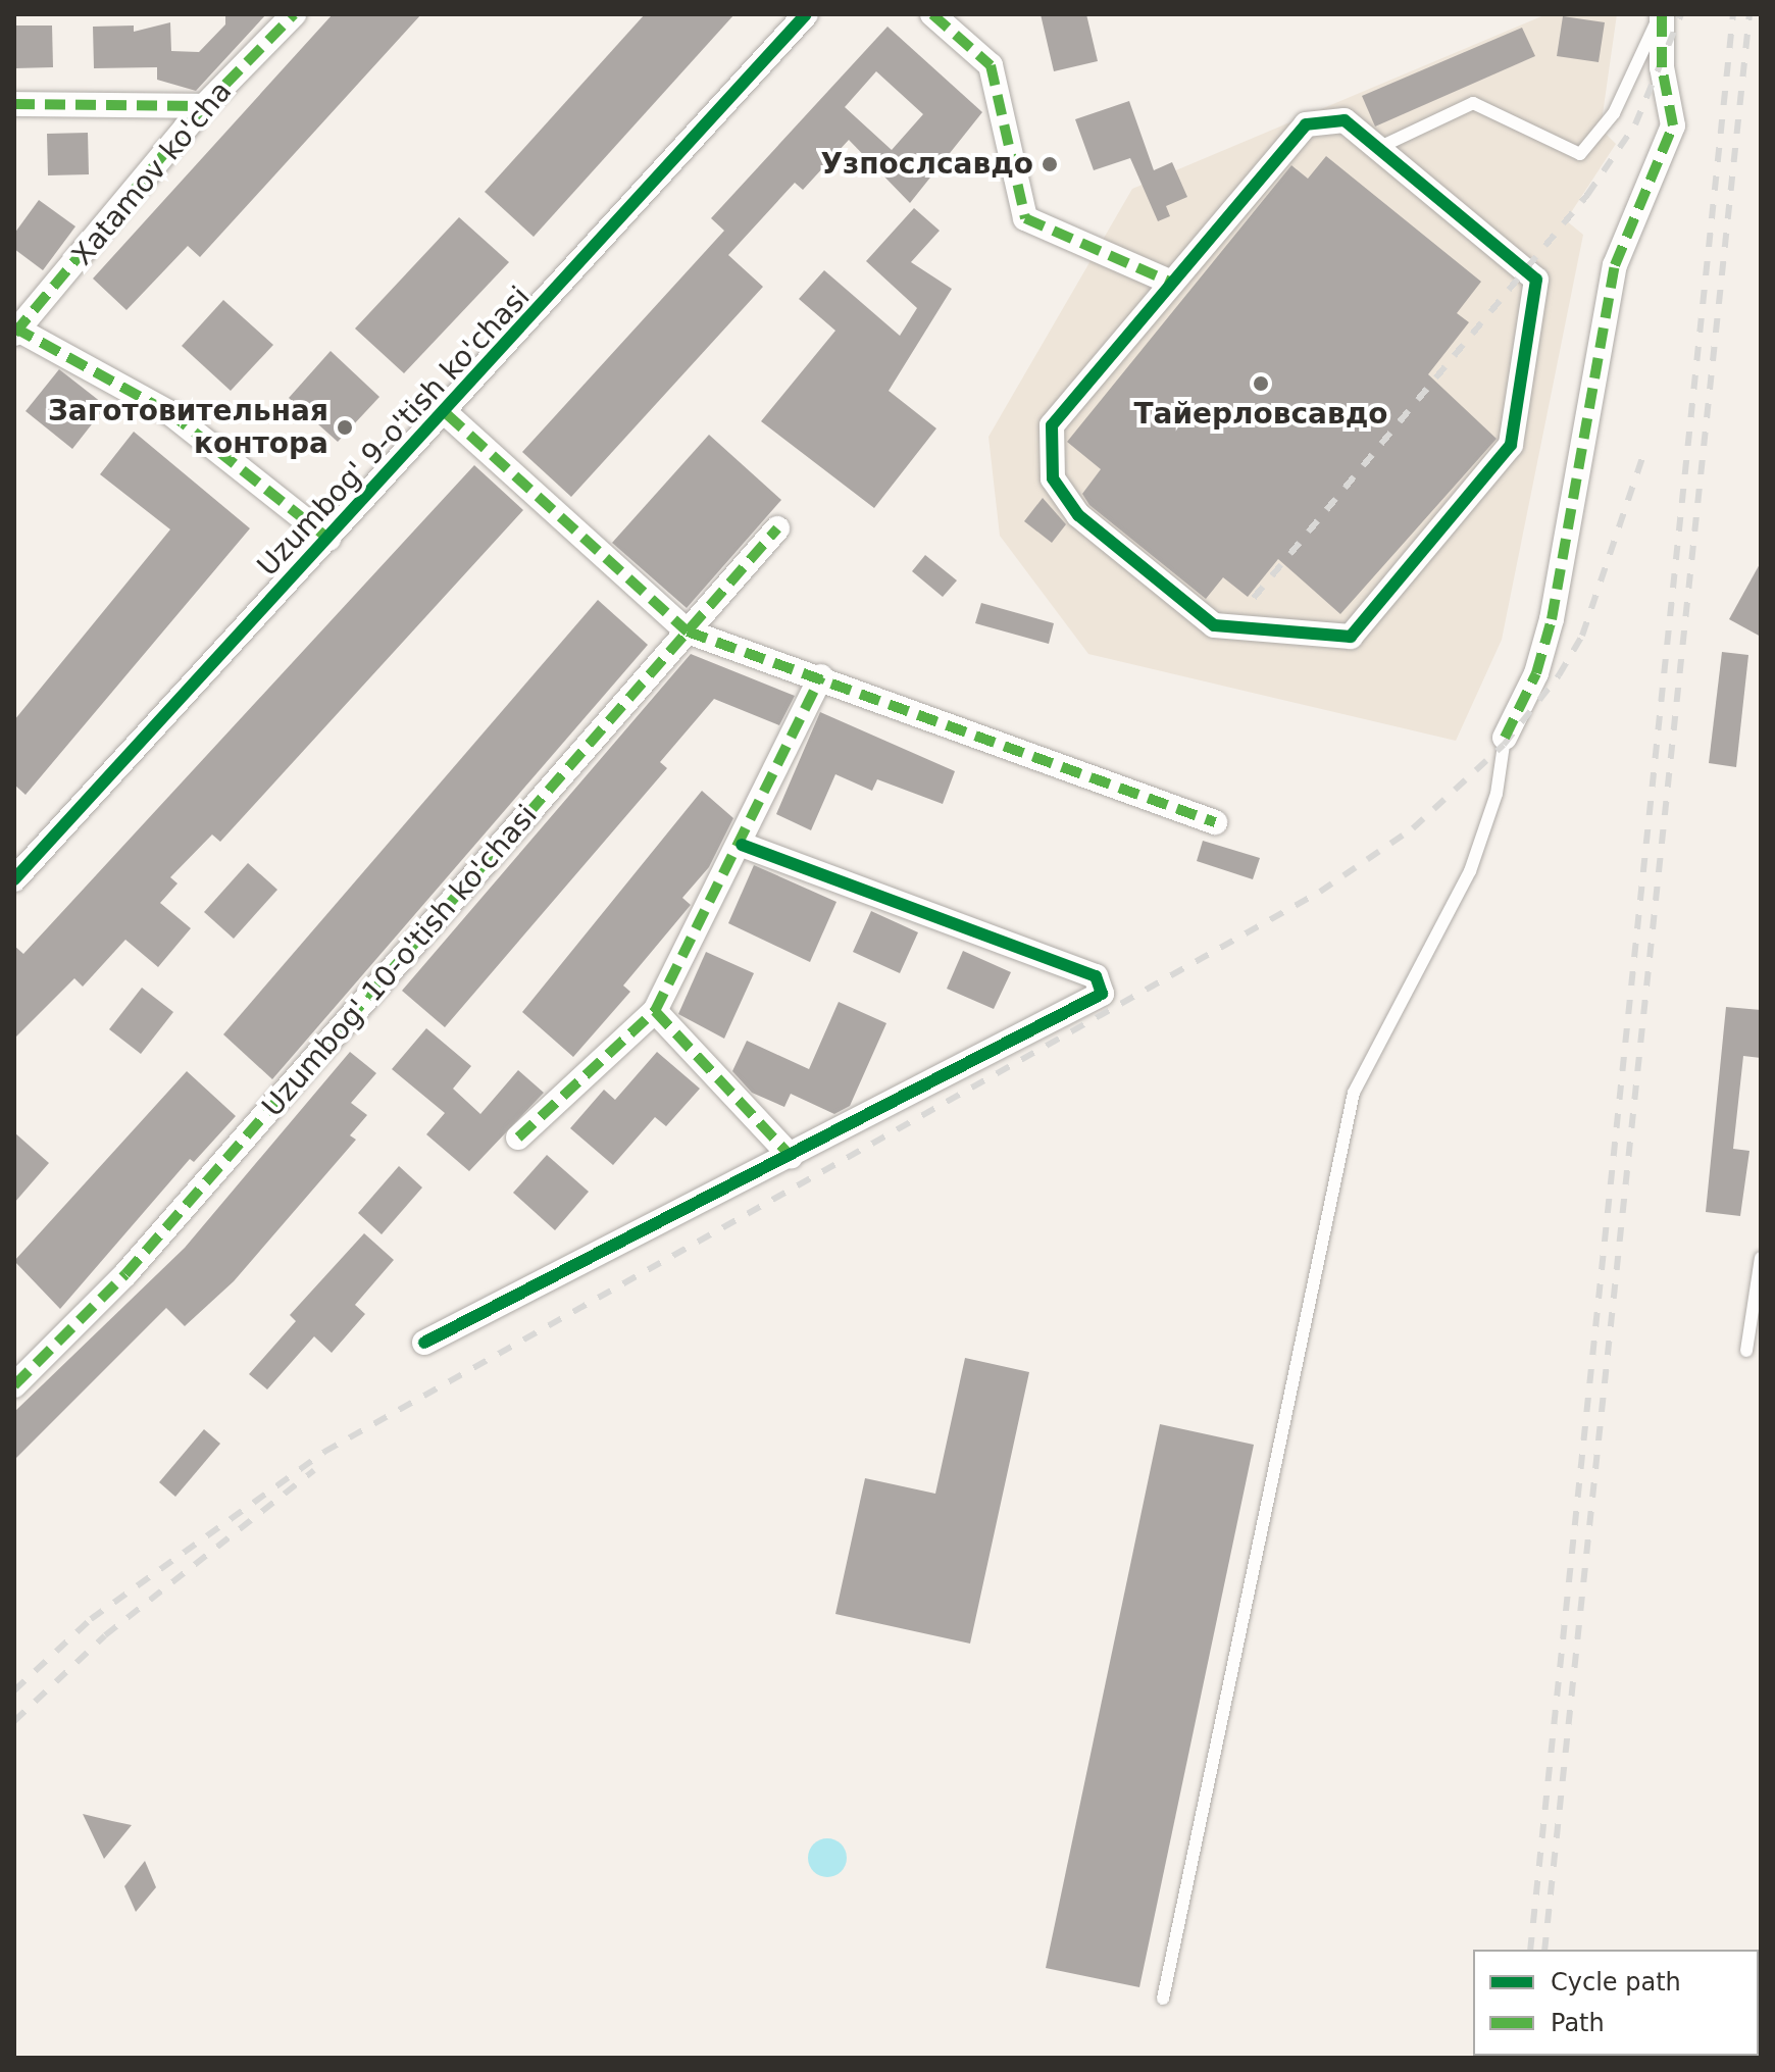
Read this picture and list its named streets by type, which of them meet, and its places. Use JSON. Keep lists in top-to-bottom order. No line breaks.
{"streets":{"street":["Xatamov ko'cha","Uzumbog' 9-o'tish ko'chasi","Uzumbog' 10-o'tish ko'chasi"]},"places":["Узпослсавдо","Тайерловсавдо","Заготовительная контора"],"legend":["Cycle path","Path"]}
